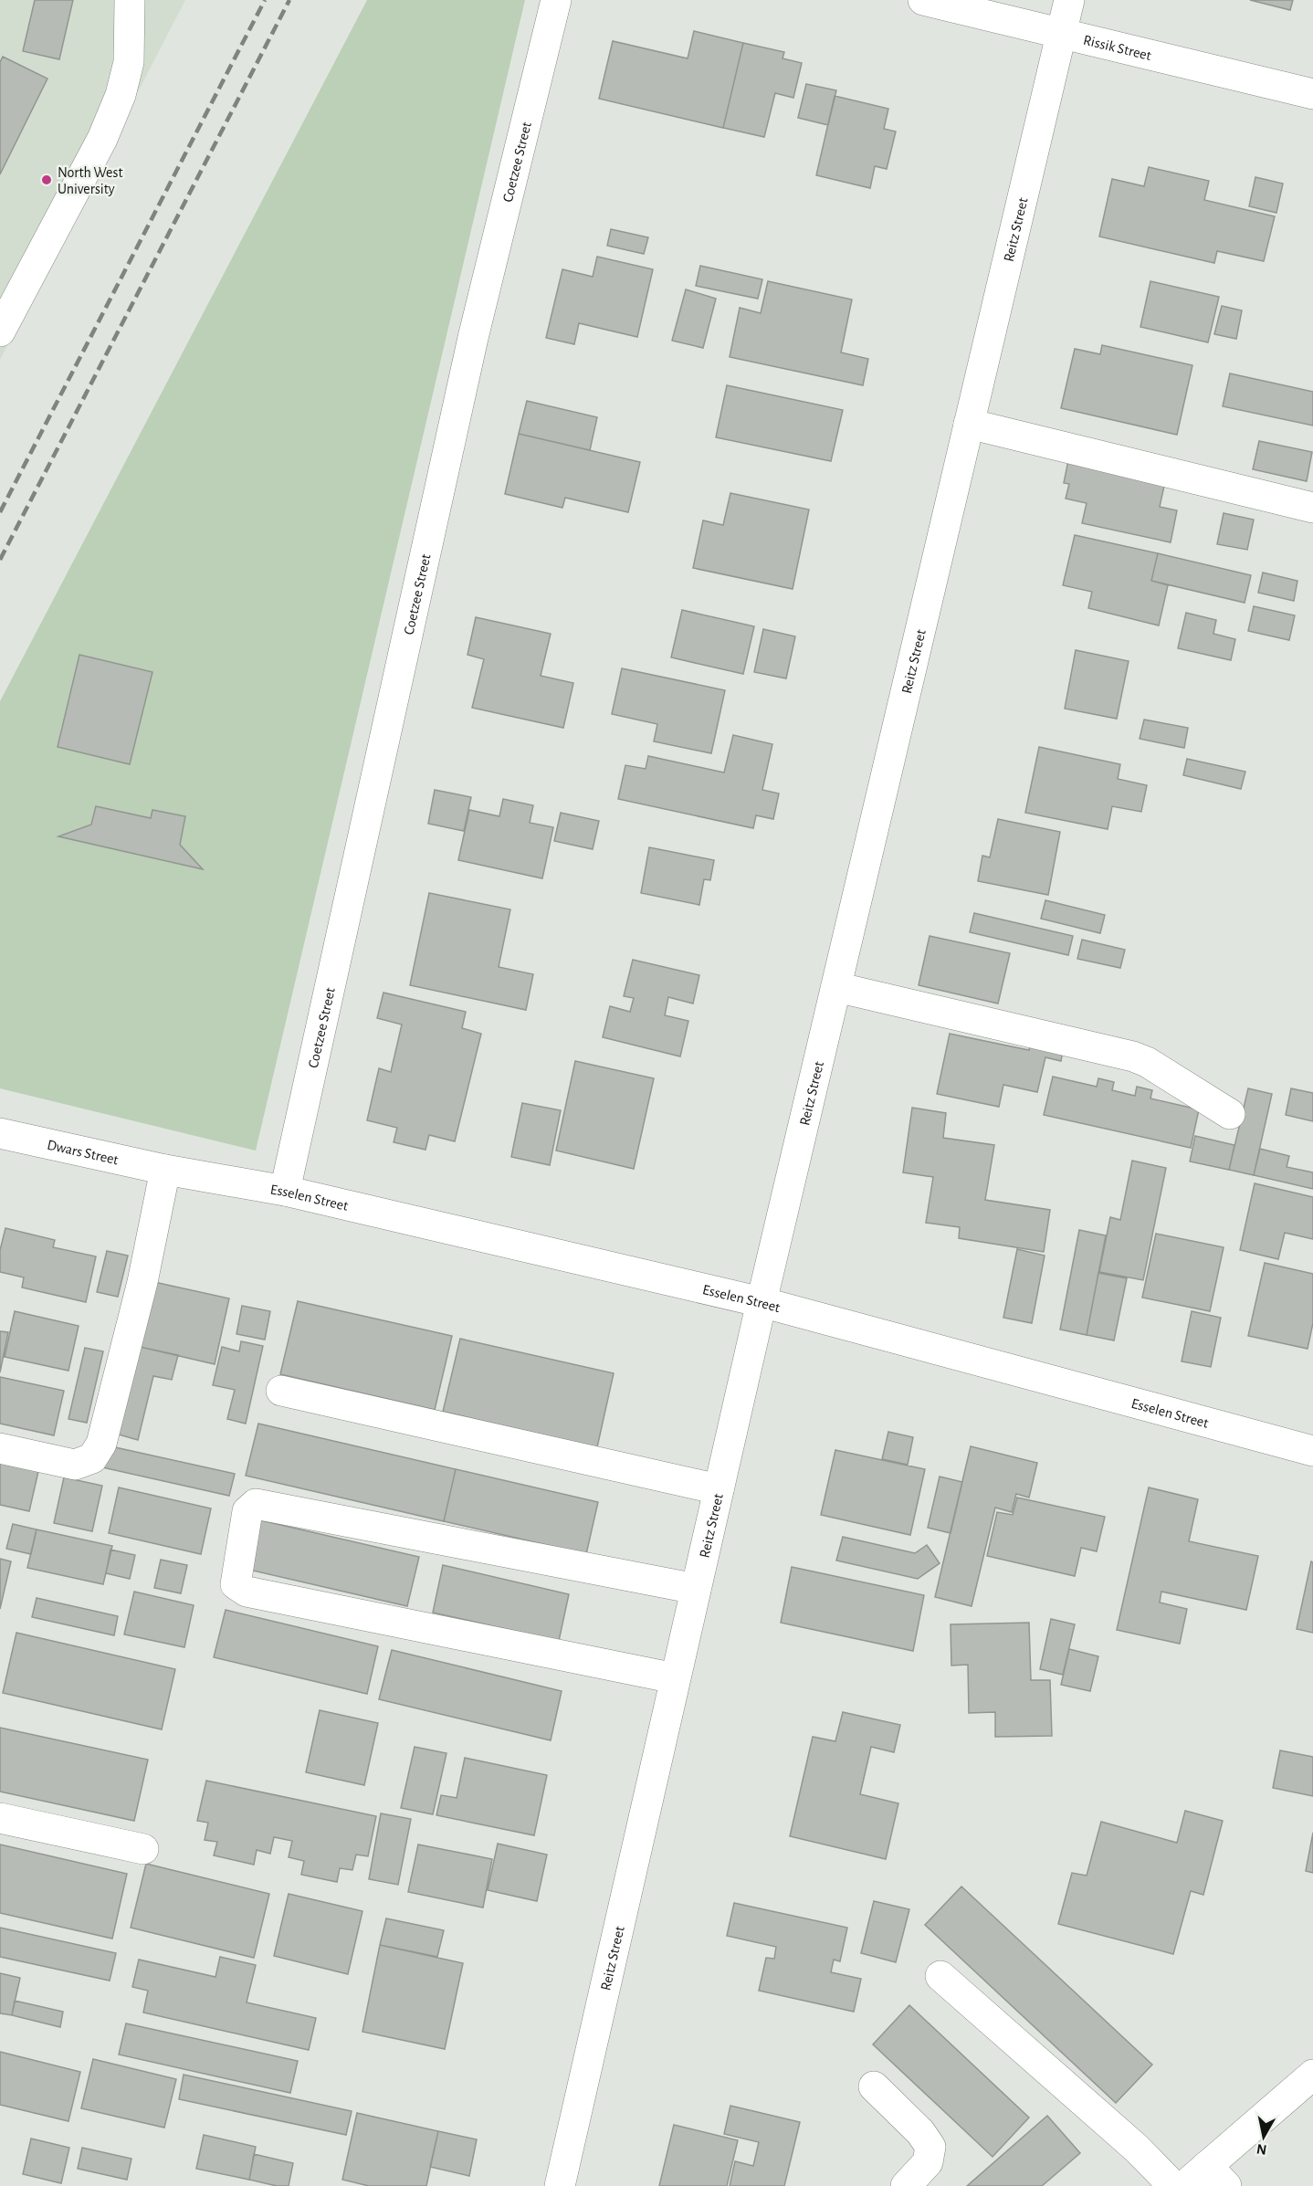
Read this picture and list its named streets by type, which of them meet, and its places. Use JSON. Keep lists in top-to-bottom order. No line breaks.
{"streets":{"street":["Rissik Street","Coetzee Street","Reitz Street","Dwars Street","Esselen Street"]},"crossings":[["Rissik Street","Reitz Street"],["Coetzee Street","Esselen Street"],["Reitz Street","Esselen Street"],["Dwars Street","Esselen Street"]],"places":["North West University"],"north":"bottom"}
